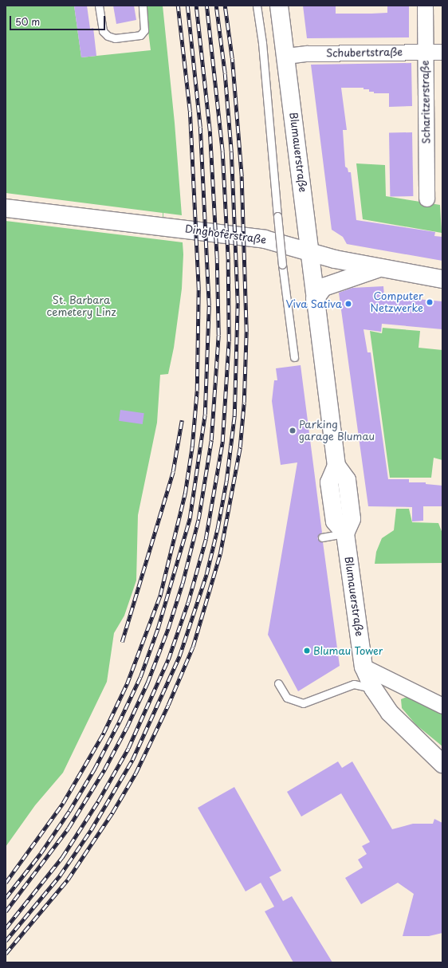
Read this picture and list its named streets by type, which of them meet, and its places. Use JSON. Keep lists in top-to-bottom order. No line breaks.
{"streets":{"main road":["Blumauerstraße","Dinghoferstraße"],"street":["Schubertstraße","Scharitzerstraße"]},"crossings":[["Schubertstraße","Scharitzerstraße"],["Schubertstraße","Blumauerstraße"],["Blumauerstraße","Dinghoferstraße"]],"parks":["St. Barbara cemetery Linz"],"places":["Computer Netzwerke","Viva Sativa","Parking garage Blumau","Blumau Tower"],"scale_bar":"50 m"}
